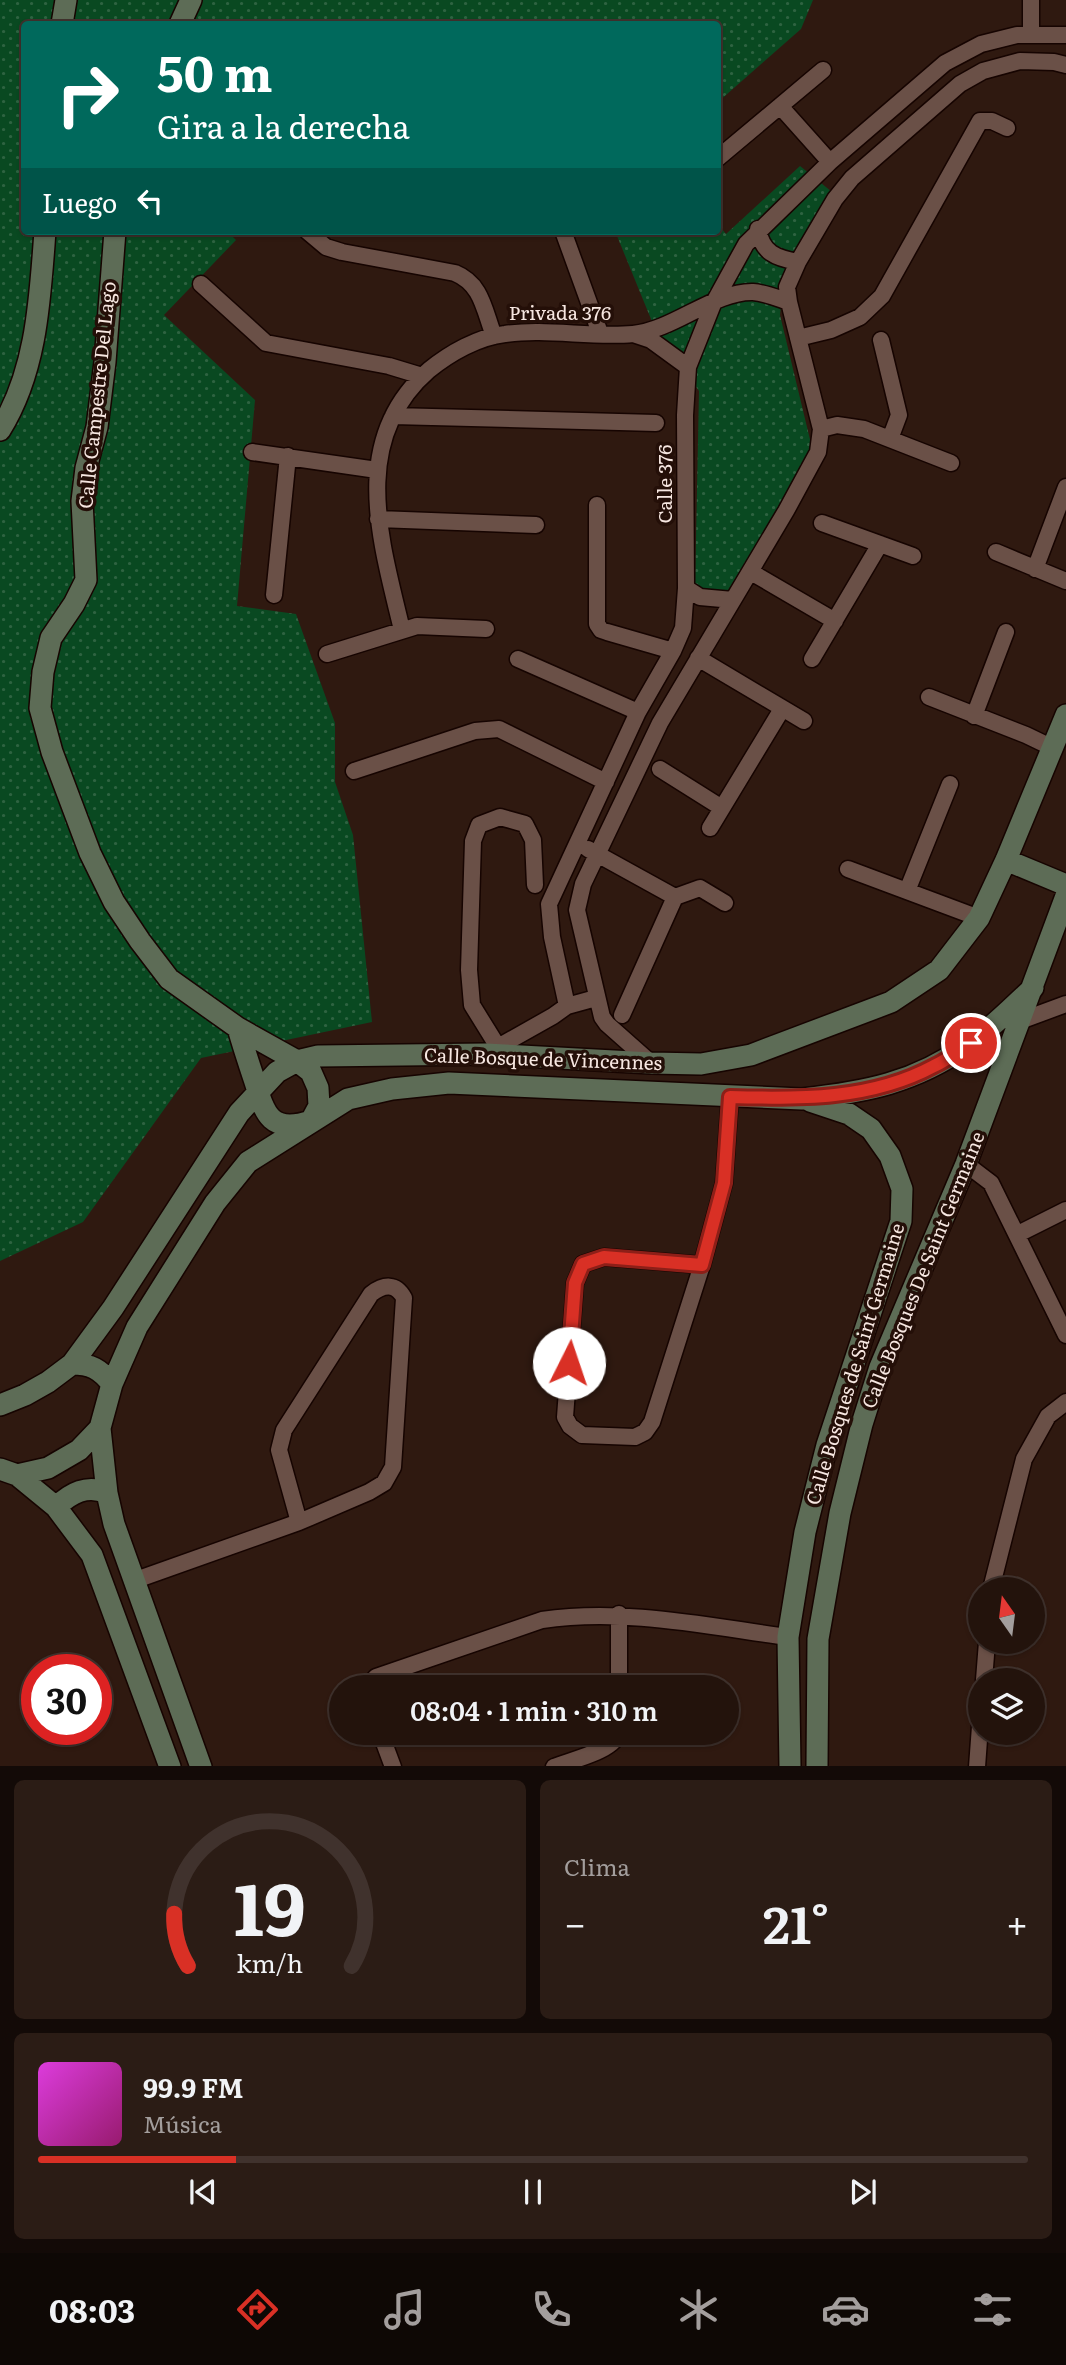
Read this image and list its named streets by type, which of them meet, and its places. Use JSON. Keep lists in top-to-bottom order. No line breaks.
{"streets":{"main road":["Calle Campestre Del Lago","Calle Bosque de Vincennes","Calle Bosques De Saint Germaine","Calle Bosques de Saint Germaine"],"street":["Privada 376","Calle 376"]},"crossings":[["Calle Campestre Del Lago","Calle Bosque de Vincennes"],["Calle Bosque de Vincennes","Calle Bosques de Saint Germaine"]],"north":"top","page":{"turn":["50 m","Gira a la derecha"],"then":"Luego","limit":"30","trip":"08:04 · 1 min · 310 m","tile":"Clima","heat":["−","21°","+"],"song":["99.9 FM","Música"],"tabs":"08:03","gauge":["19","km/h"]}}
